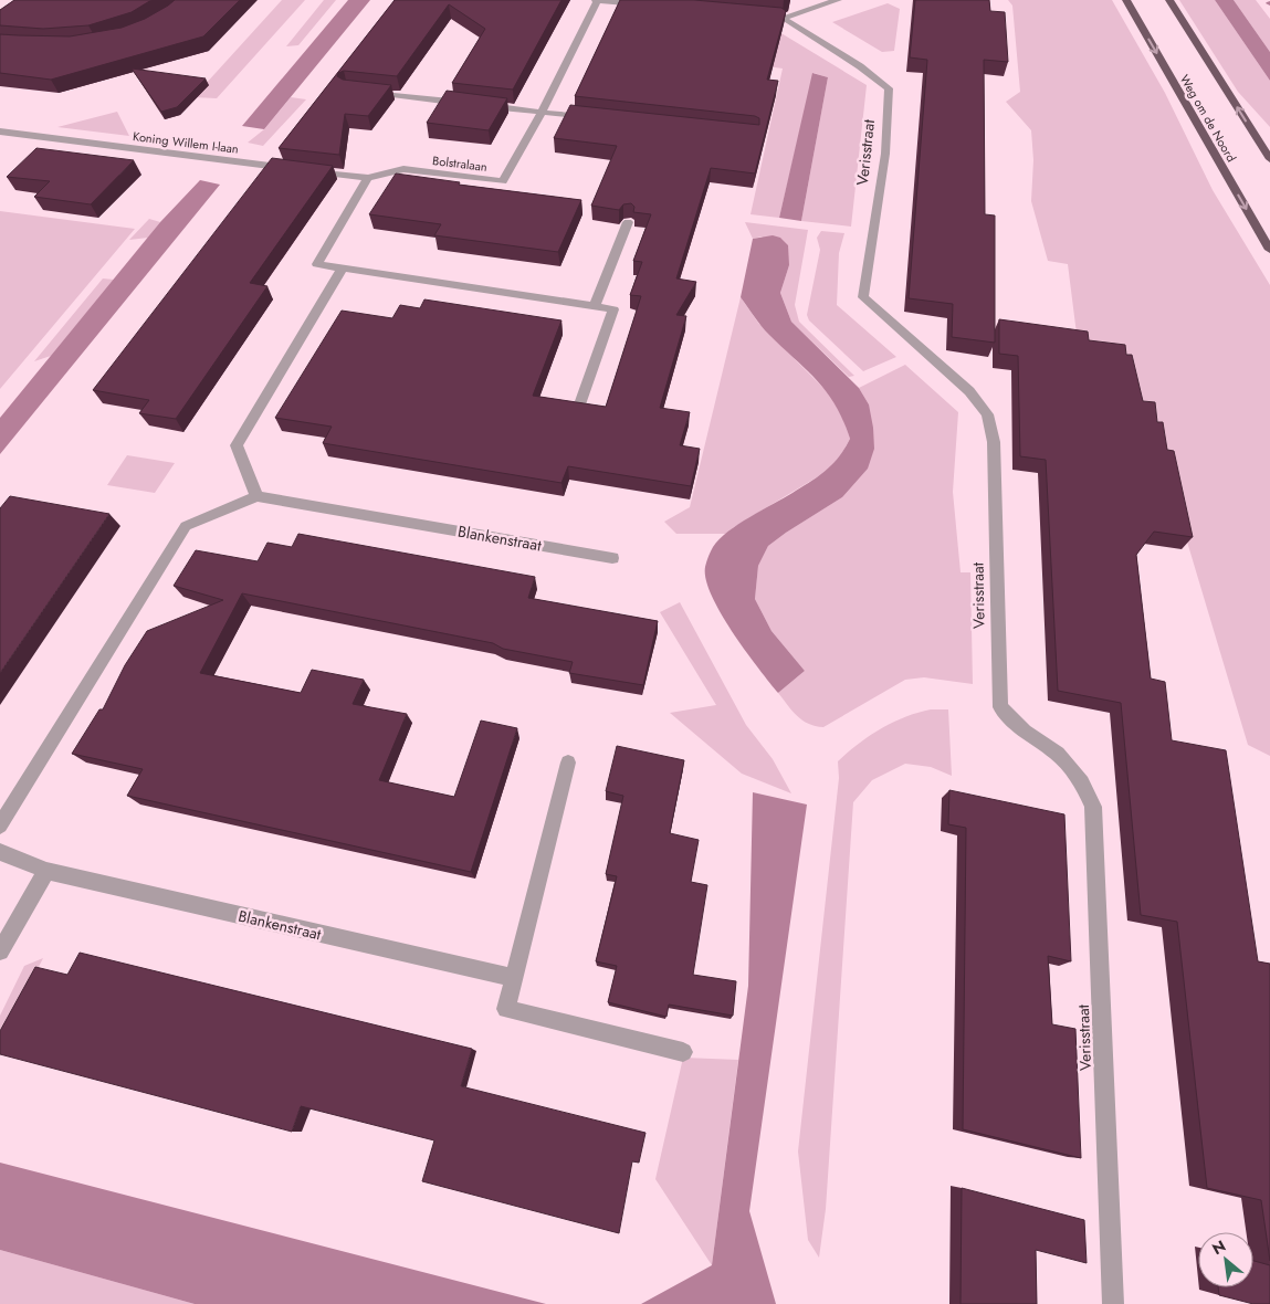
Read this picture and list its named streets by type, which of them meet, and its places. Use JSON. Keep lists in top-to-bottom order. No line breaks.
{"streets":{"highway":["Weg om de Noord"],"street":["Koning Willem I-laan","Verisstraat","Bolstralaan","Blankenstraat"]},"crossings":[["Koning Willem I-laan","Bolstralaan"]],"north":"top left"}
